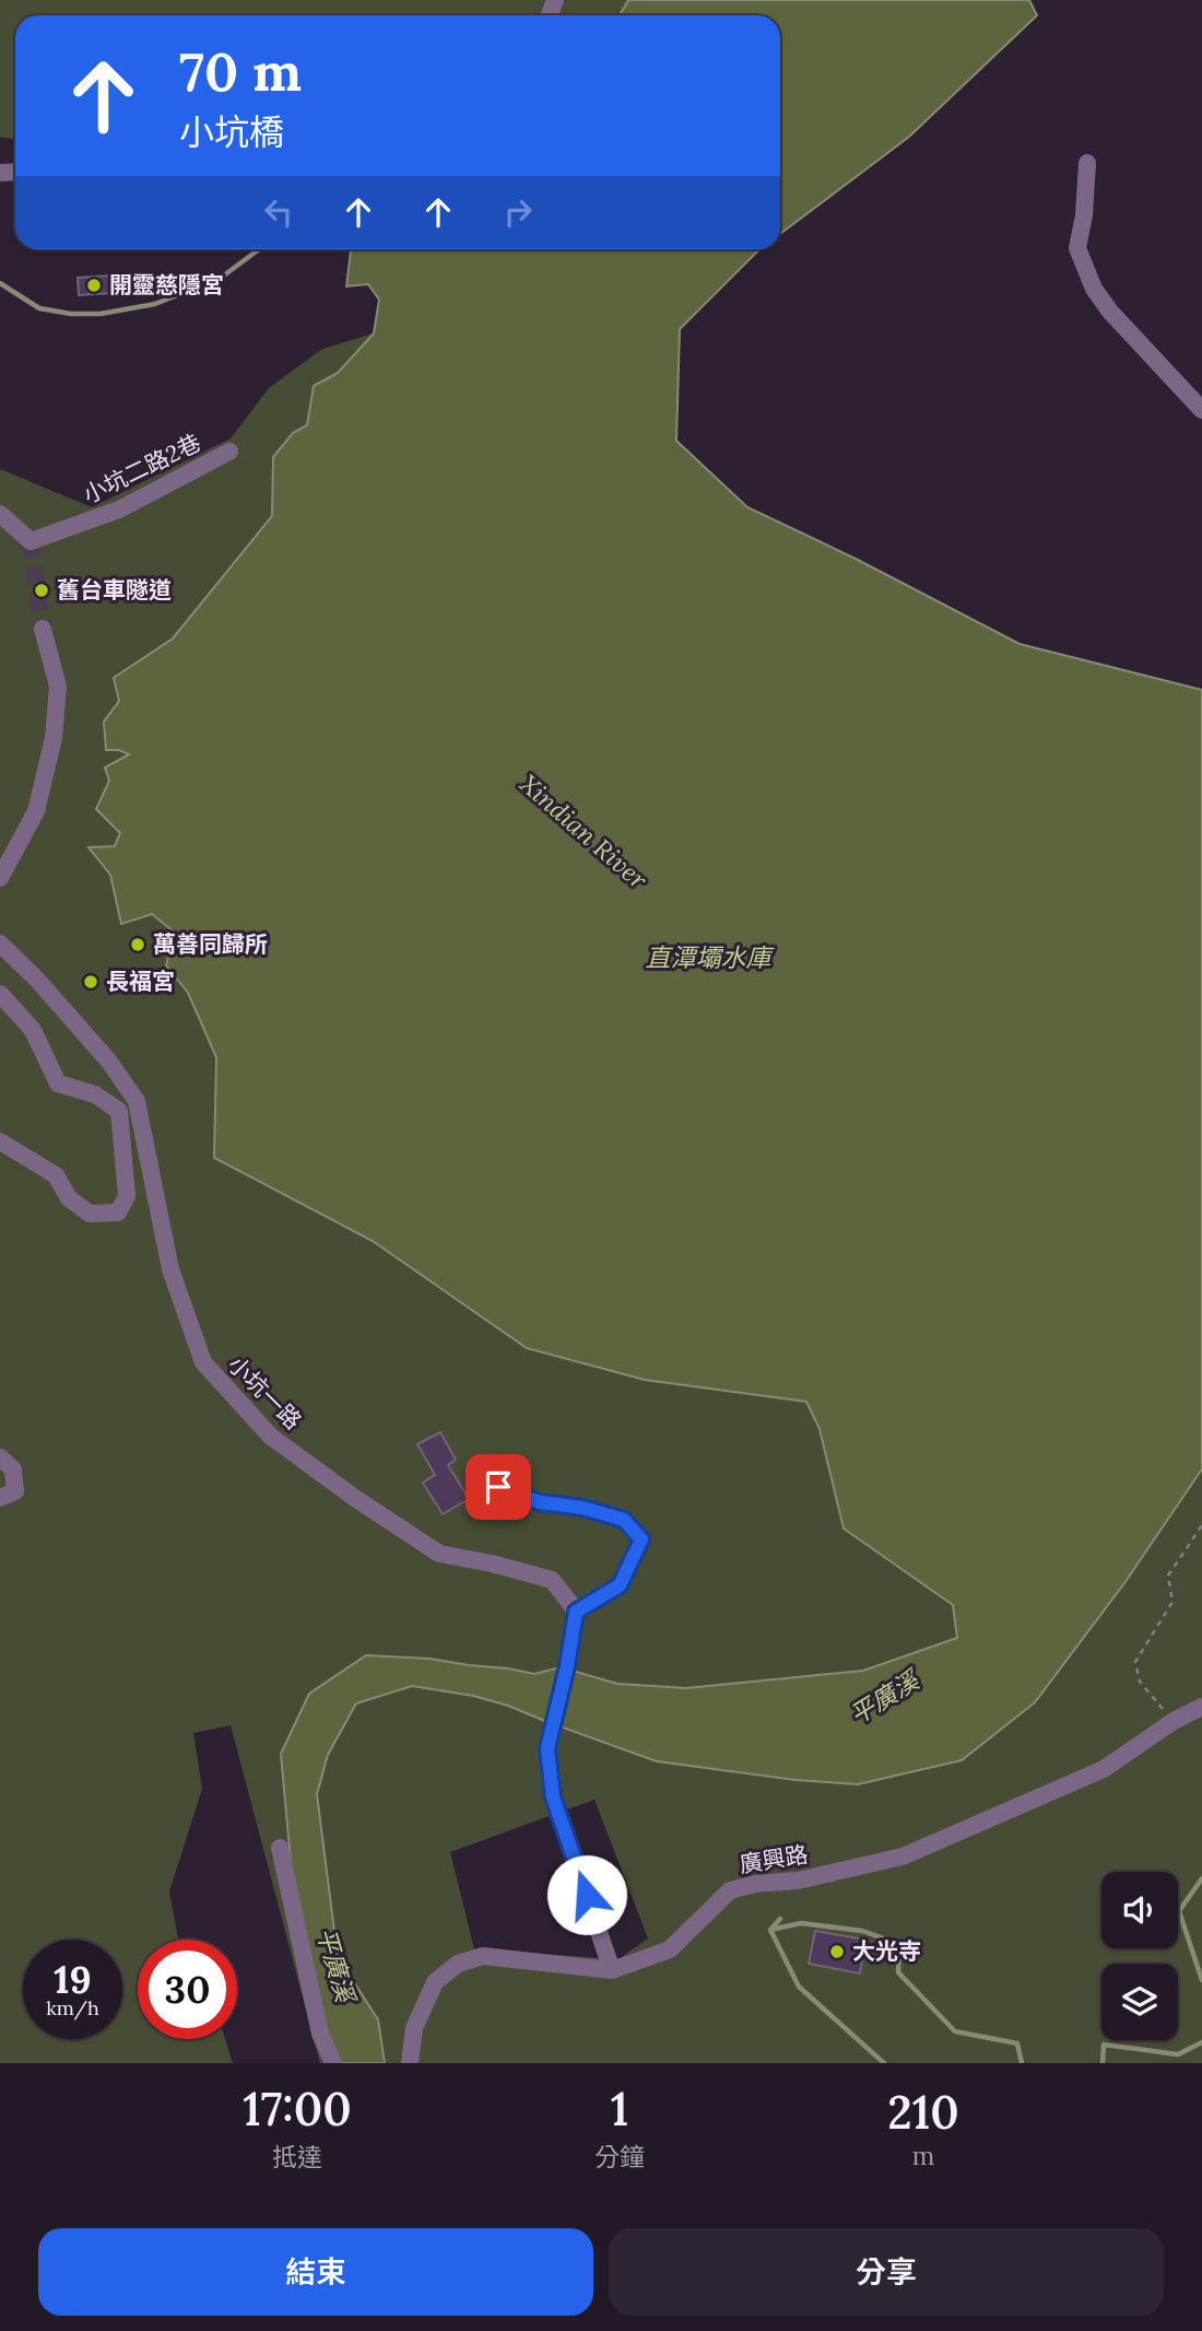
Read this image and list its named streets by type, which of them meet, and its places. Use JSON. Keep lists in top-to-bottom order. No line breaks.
{"streets":{"street":["小坑二路2巷","小坑一路","廣興路"]},"water":["Xindian River","直潭壩水庫","平廣溪"],"places":["開靈慈隱宮","舊台車隧道","萬善同歸所","長福宮","大光寺"],"page":{"turn":["70 m","小坑橋"],"speed":"19 km/h","limit":"30","eta":["17:00","抵達","1","分鐘","210","m"],"buttons":["結束","分享"]}}
